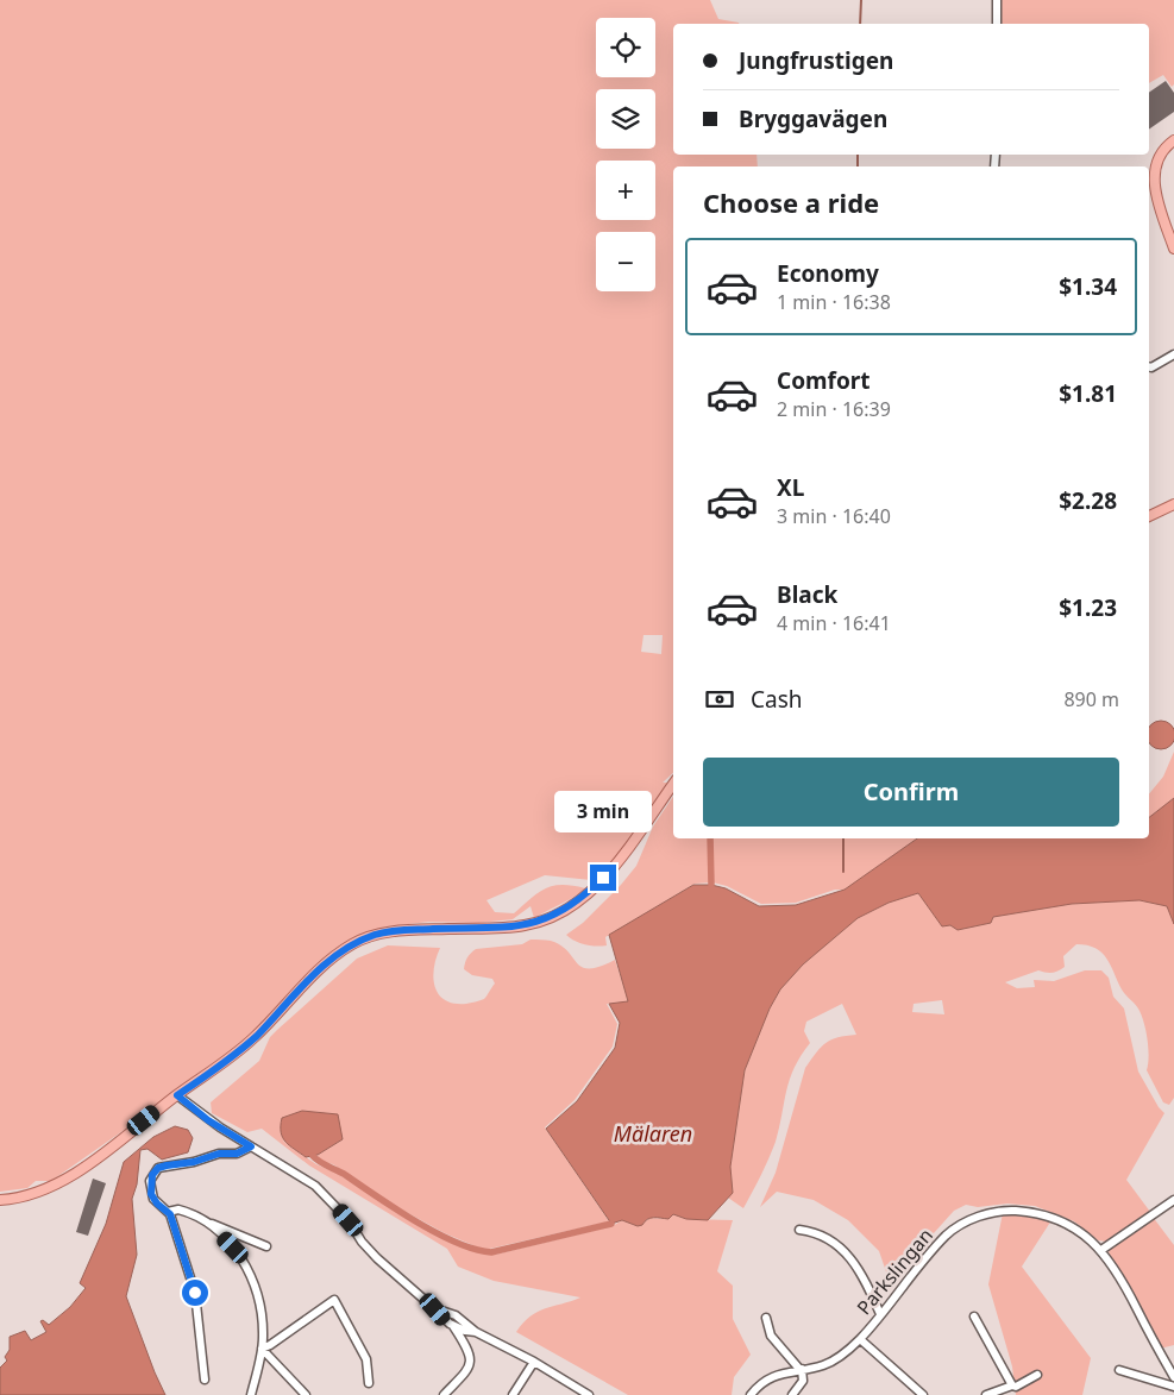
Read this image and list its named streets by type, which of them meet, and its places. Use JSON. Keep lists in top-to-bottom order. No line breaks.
{"streets":{"street":["Parkslingan"]},"water":["Mälaren"],"page":{"map_buttons":["+","−"],"banner":["Jungfrustigen","Bryggavägen"],"heading":"Choose a ride","list":[{"name":"Economy","note":"1 min · 16:38","value":"$1.34"},{"name":"Comfort","note":"2 min · 16:39","value":"$1.81"},{"name":"XL","note":"3 min · 16:40","value":"$2.28"},{"name":"Black","note":"4 min · 16:41","value":"$1.23"}],"pay":["Cash","890 m"],"buttons":"Confirm","bubble":"3 min"}}
